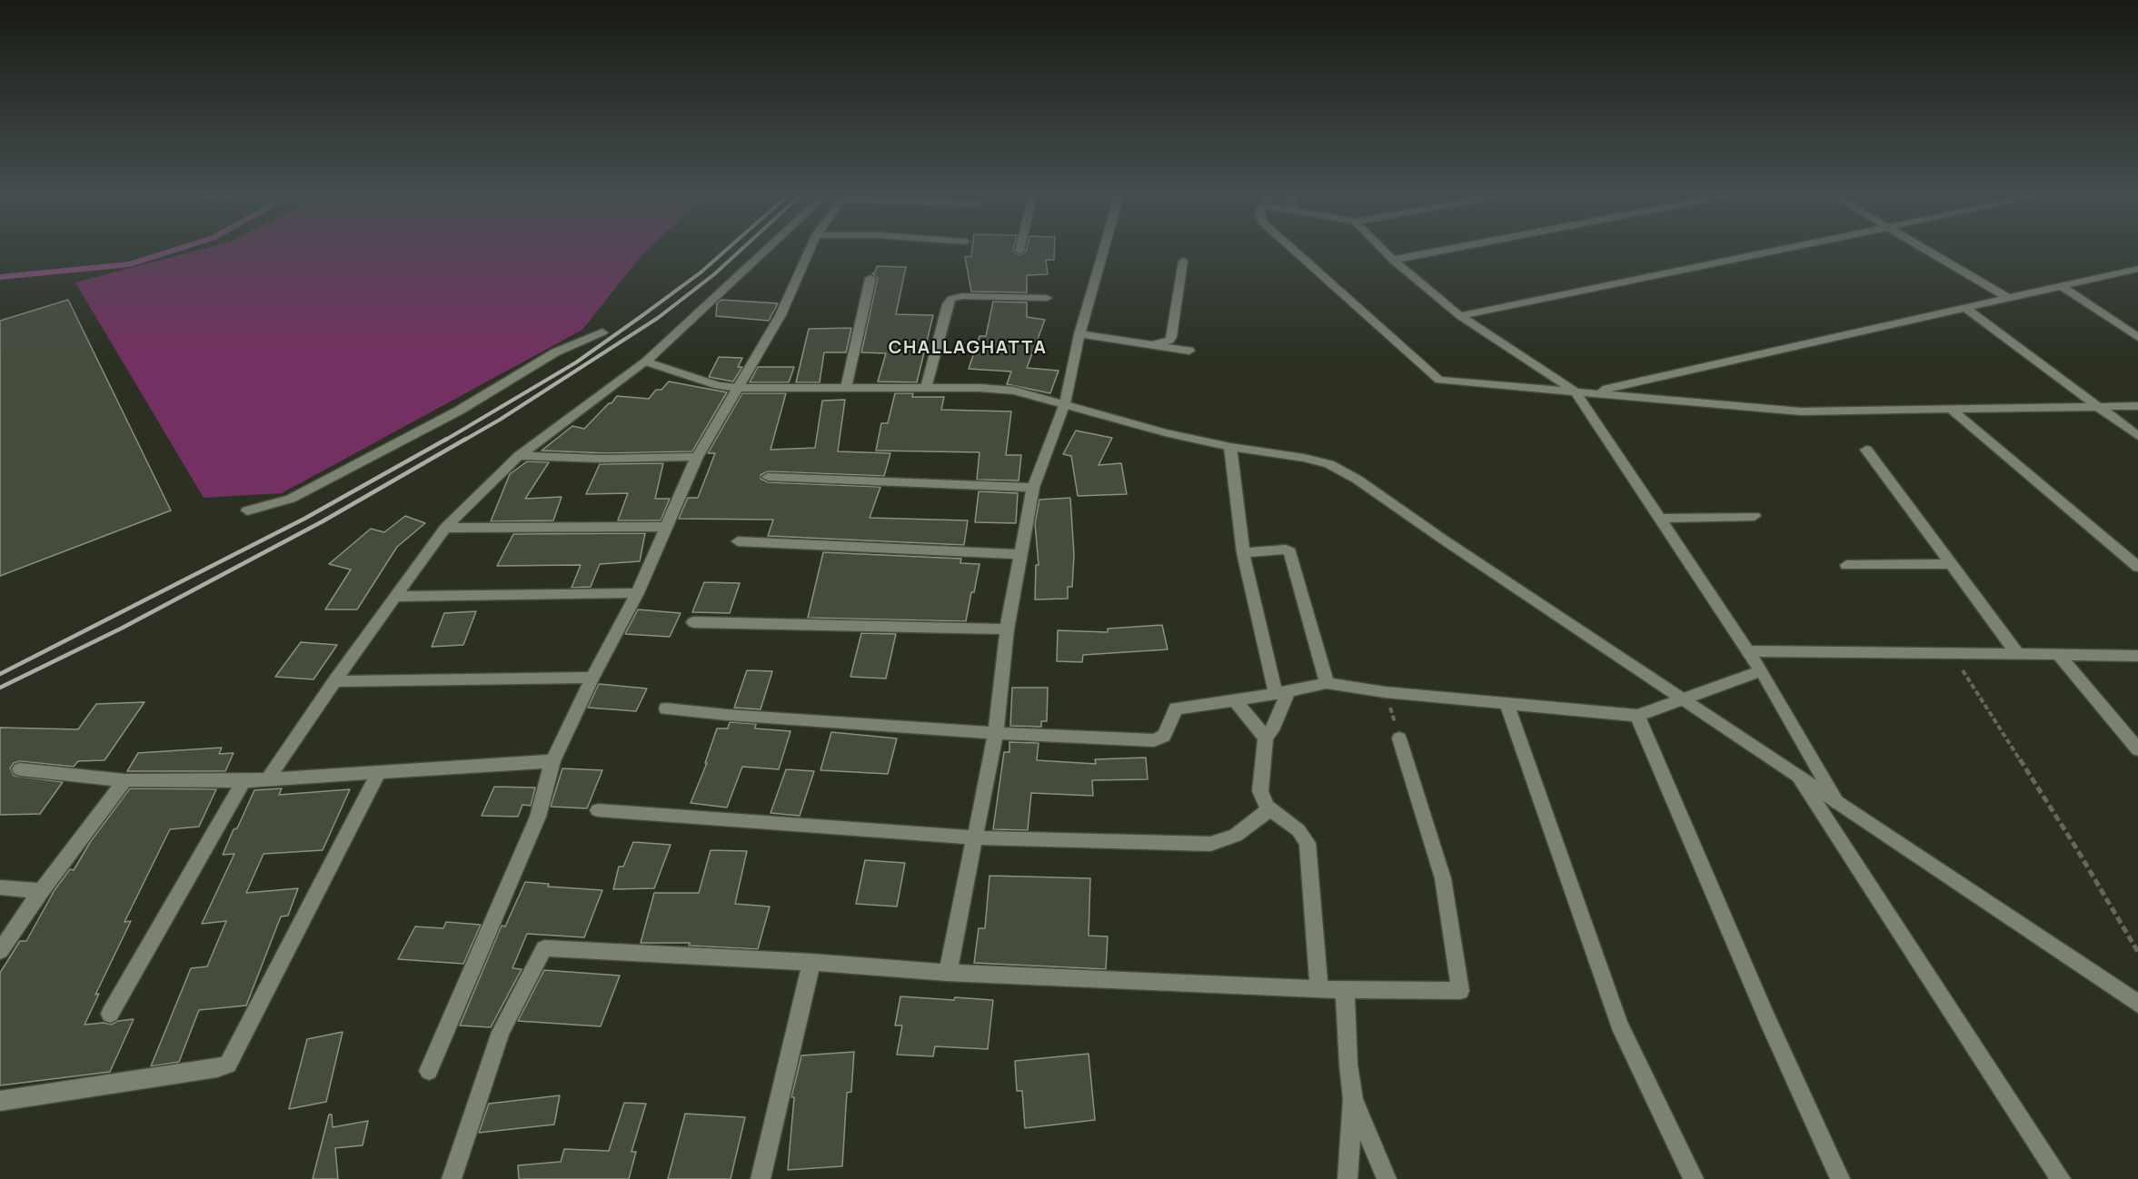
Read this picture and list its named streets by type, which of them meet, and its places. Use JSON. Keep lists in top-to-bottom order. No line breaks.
{"districts":["CHALLAGHATTA"]}
